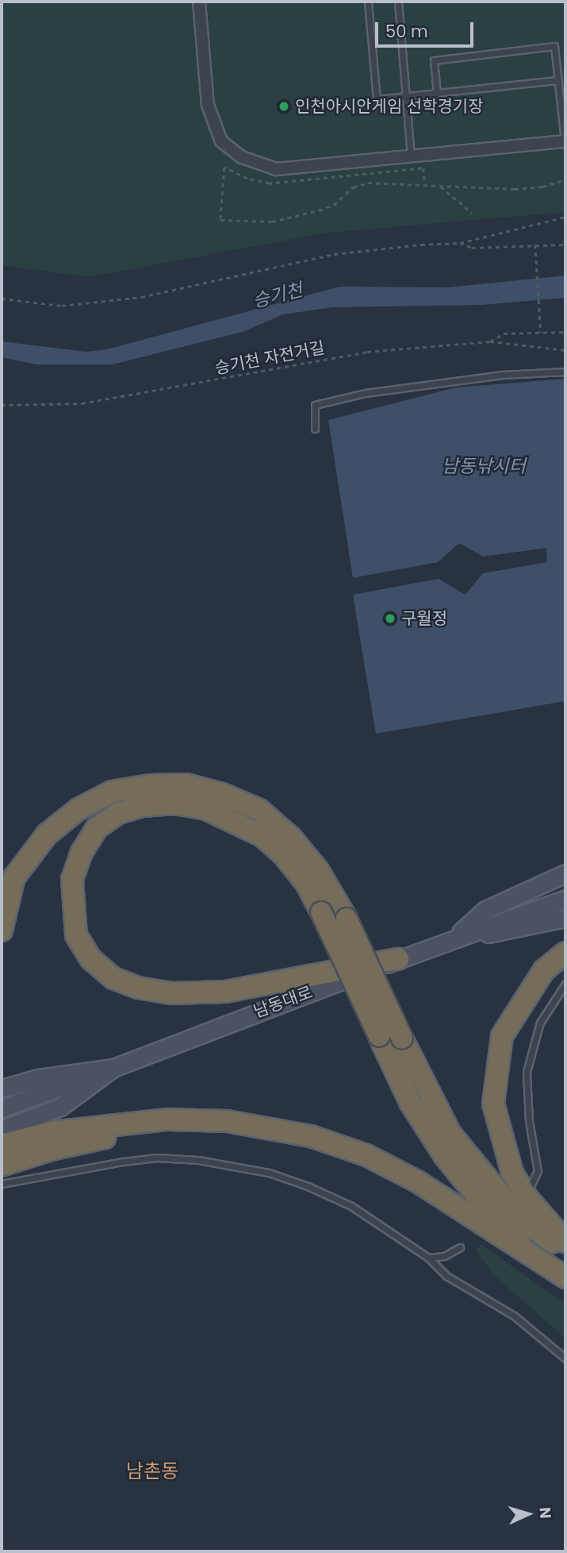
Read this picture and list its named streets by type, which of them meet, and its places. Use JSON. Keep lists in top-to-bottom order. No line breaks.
{"streets":{"main road":["남동대로"],"path":["승기천 자전거길"]},"districts":["남촌동"],"water":["승기천","남동낚시터"],"places":["인천아시안게임 선학경기장","구월정"],"scale_bar":"50 m","north":"right"}
